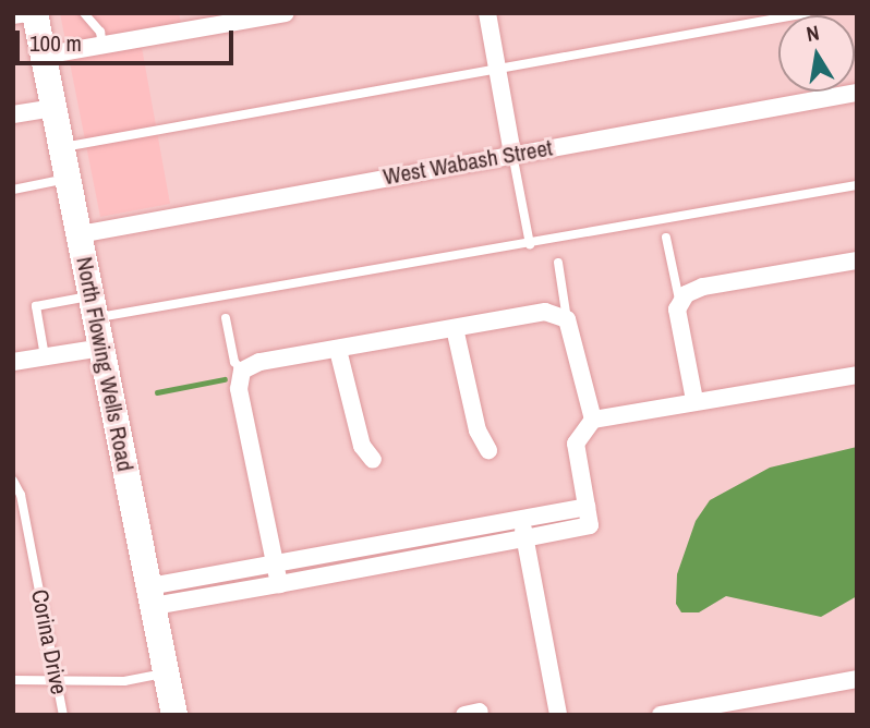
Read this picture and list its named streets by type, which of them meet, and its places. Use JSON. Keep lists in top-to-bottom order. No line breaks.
{"streets":{"main road":["North Flowing Wells Road"],"street":["West Wabash Street"],"lane":["Corina Drive"]},"crossings":[["West Wabash Street","North Flowing Wells Road"]],"scale_bar":"100 m","north":"top"}
